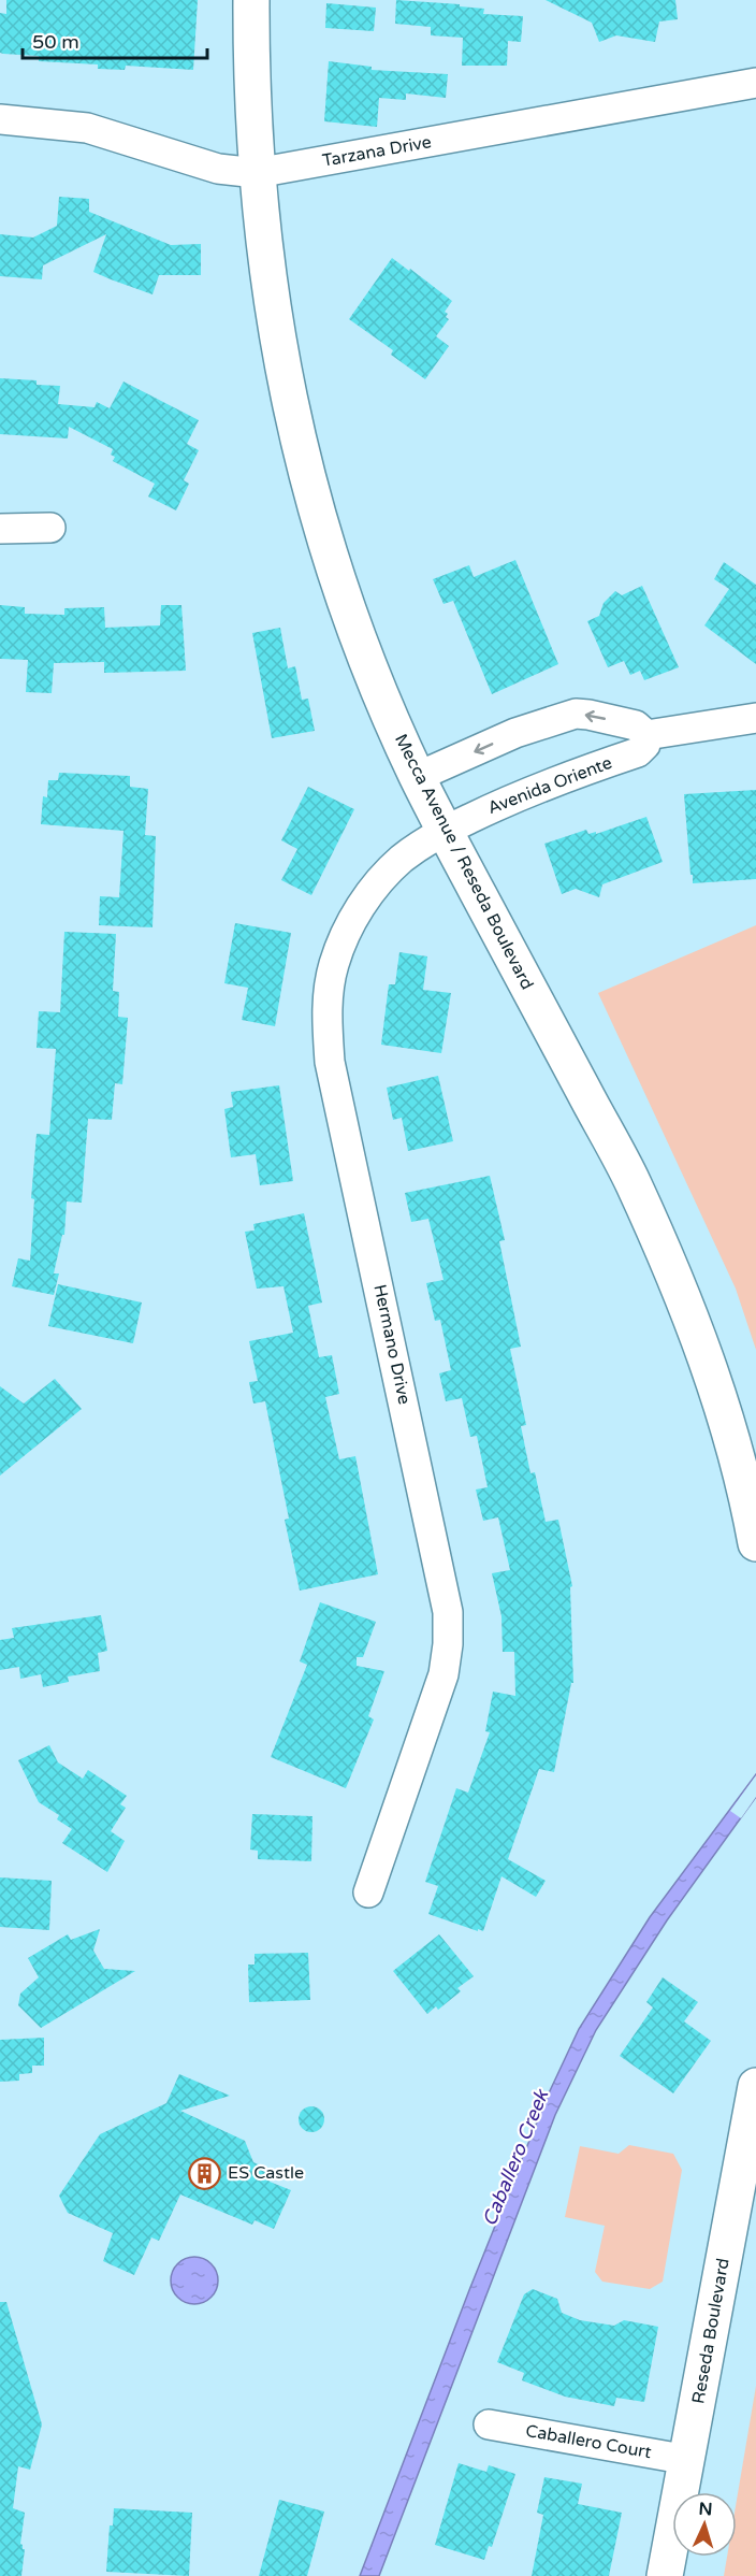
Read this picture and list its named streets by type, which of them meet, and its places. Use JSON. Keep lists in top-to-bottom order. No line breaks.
{"streets":{"main road":["Mecca Avenue / Reseda Boulevard","Reseda Boulevard"],"street":["Tarzana Drive","Avenida Oriente","Hermano Drive","Caballero Court"]},"crossings":[["Tarzana Drive","Mecca Avenue / Reseda Boulevard"],["Avenida Oriente","Mecca Avenue / Reseda Boulevard"],["Avenida Oriente","Hermano Drive"],["Mecca Avenue / Reseda Boulevard","Hermano Drive"],["Reseda Boulevard","Caballero Court"]],"water":["Caballero Creek"],"places":{"building":["ES Castle"]},"scale_bar":"50 m","north":"top"}
